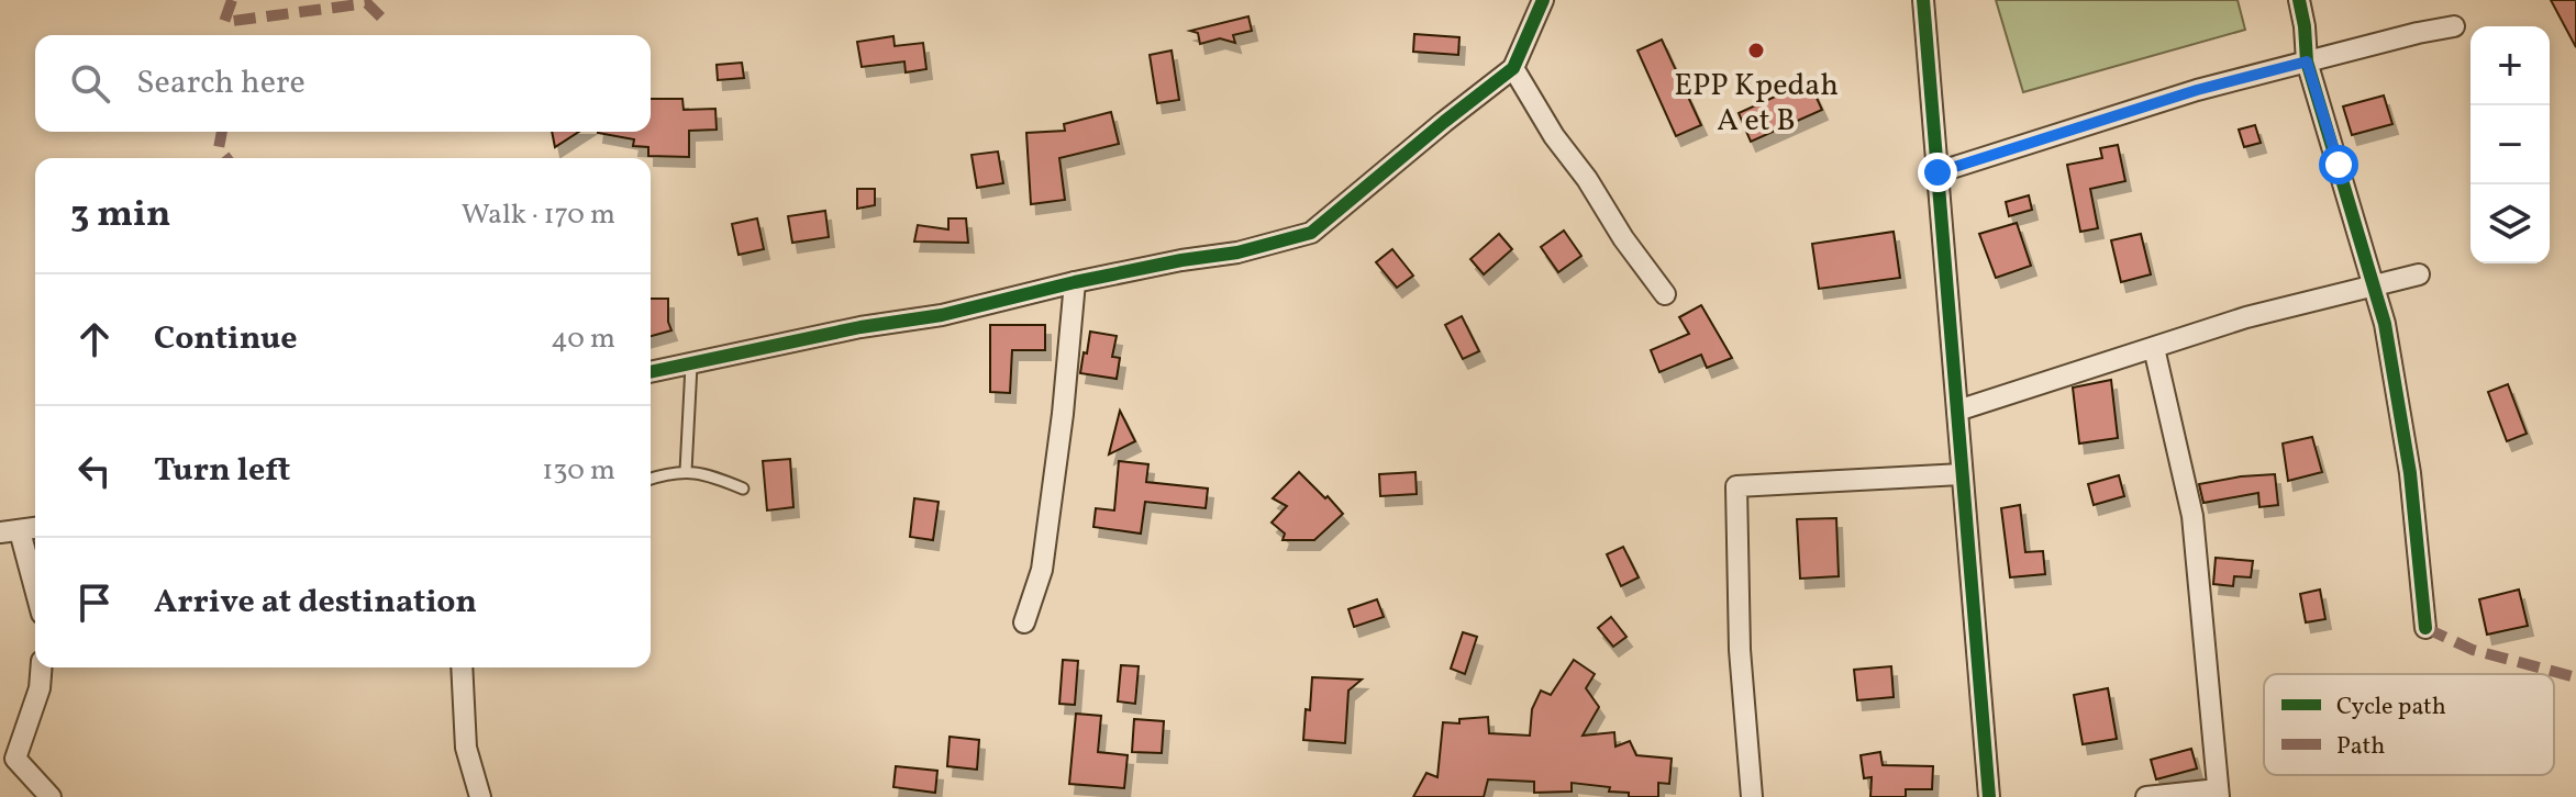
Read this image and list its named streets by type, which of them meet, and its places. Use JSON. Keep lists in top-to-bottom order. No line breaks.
{"places":["EPP Kpedah A et B"],"legend":["Cycle path","Path"],"page":{"map_buttons":["+","−"],"search":"Search here","heading":["3 min","Walk · 170 m"],"list":[["Continue","40 m"],["Turn left","130 m"],"Arrive at destination"]}}
